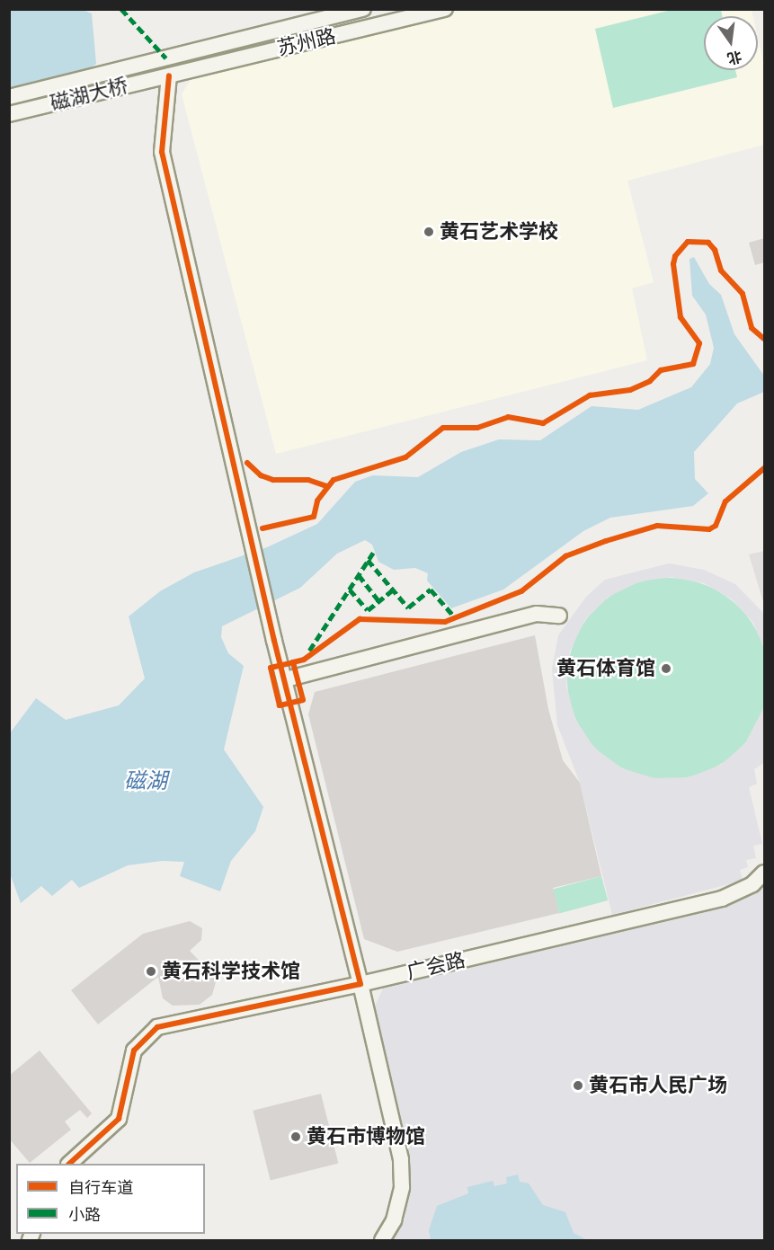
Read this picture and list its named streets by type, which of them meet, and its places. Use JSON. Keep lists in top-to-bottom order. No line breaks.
{"streets":{"street":["苏州路","磁湖大桥","广会路"]},"crossings":[["苏州路","磁湖大桥"]],"water":["磁湖"],"places":["黄石艺术学校","黄石体育馆","黄石科学技术馆","黄石市人民广场","黄石市博物馆"],"legend":["自行车道","小路"],"north":"bottom"}
